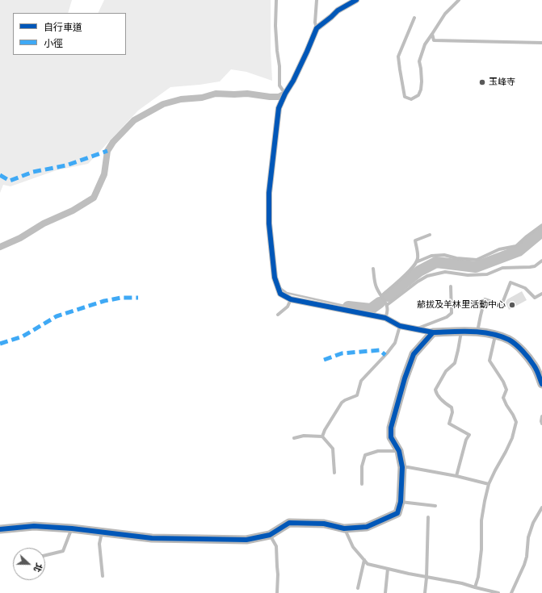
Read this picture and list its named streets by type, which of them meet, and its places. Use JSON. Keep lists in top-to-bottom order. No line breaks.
{"places":["玉峰寺","𦰡拔及羊林里活動中心"],"legend":["自行車道","小徑"],"north":"right"}
